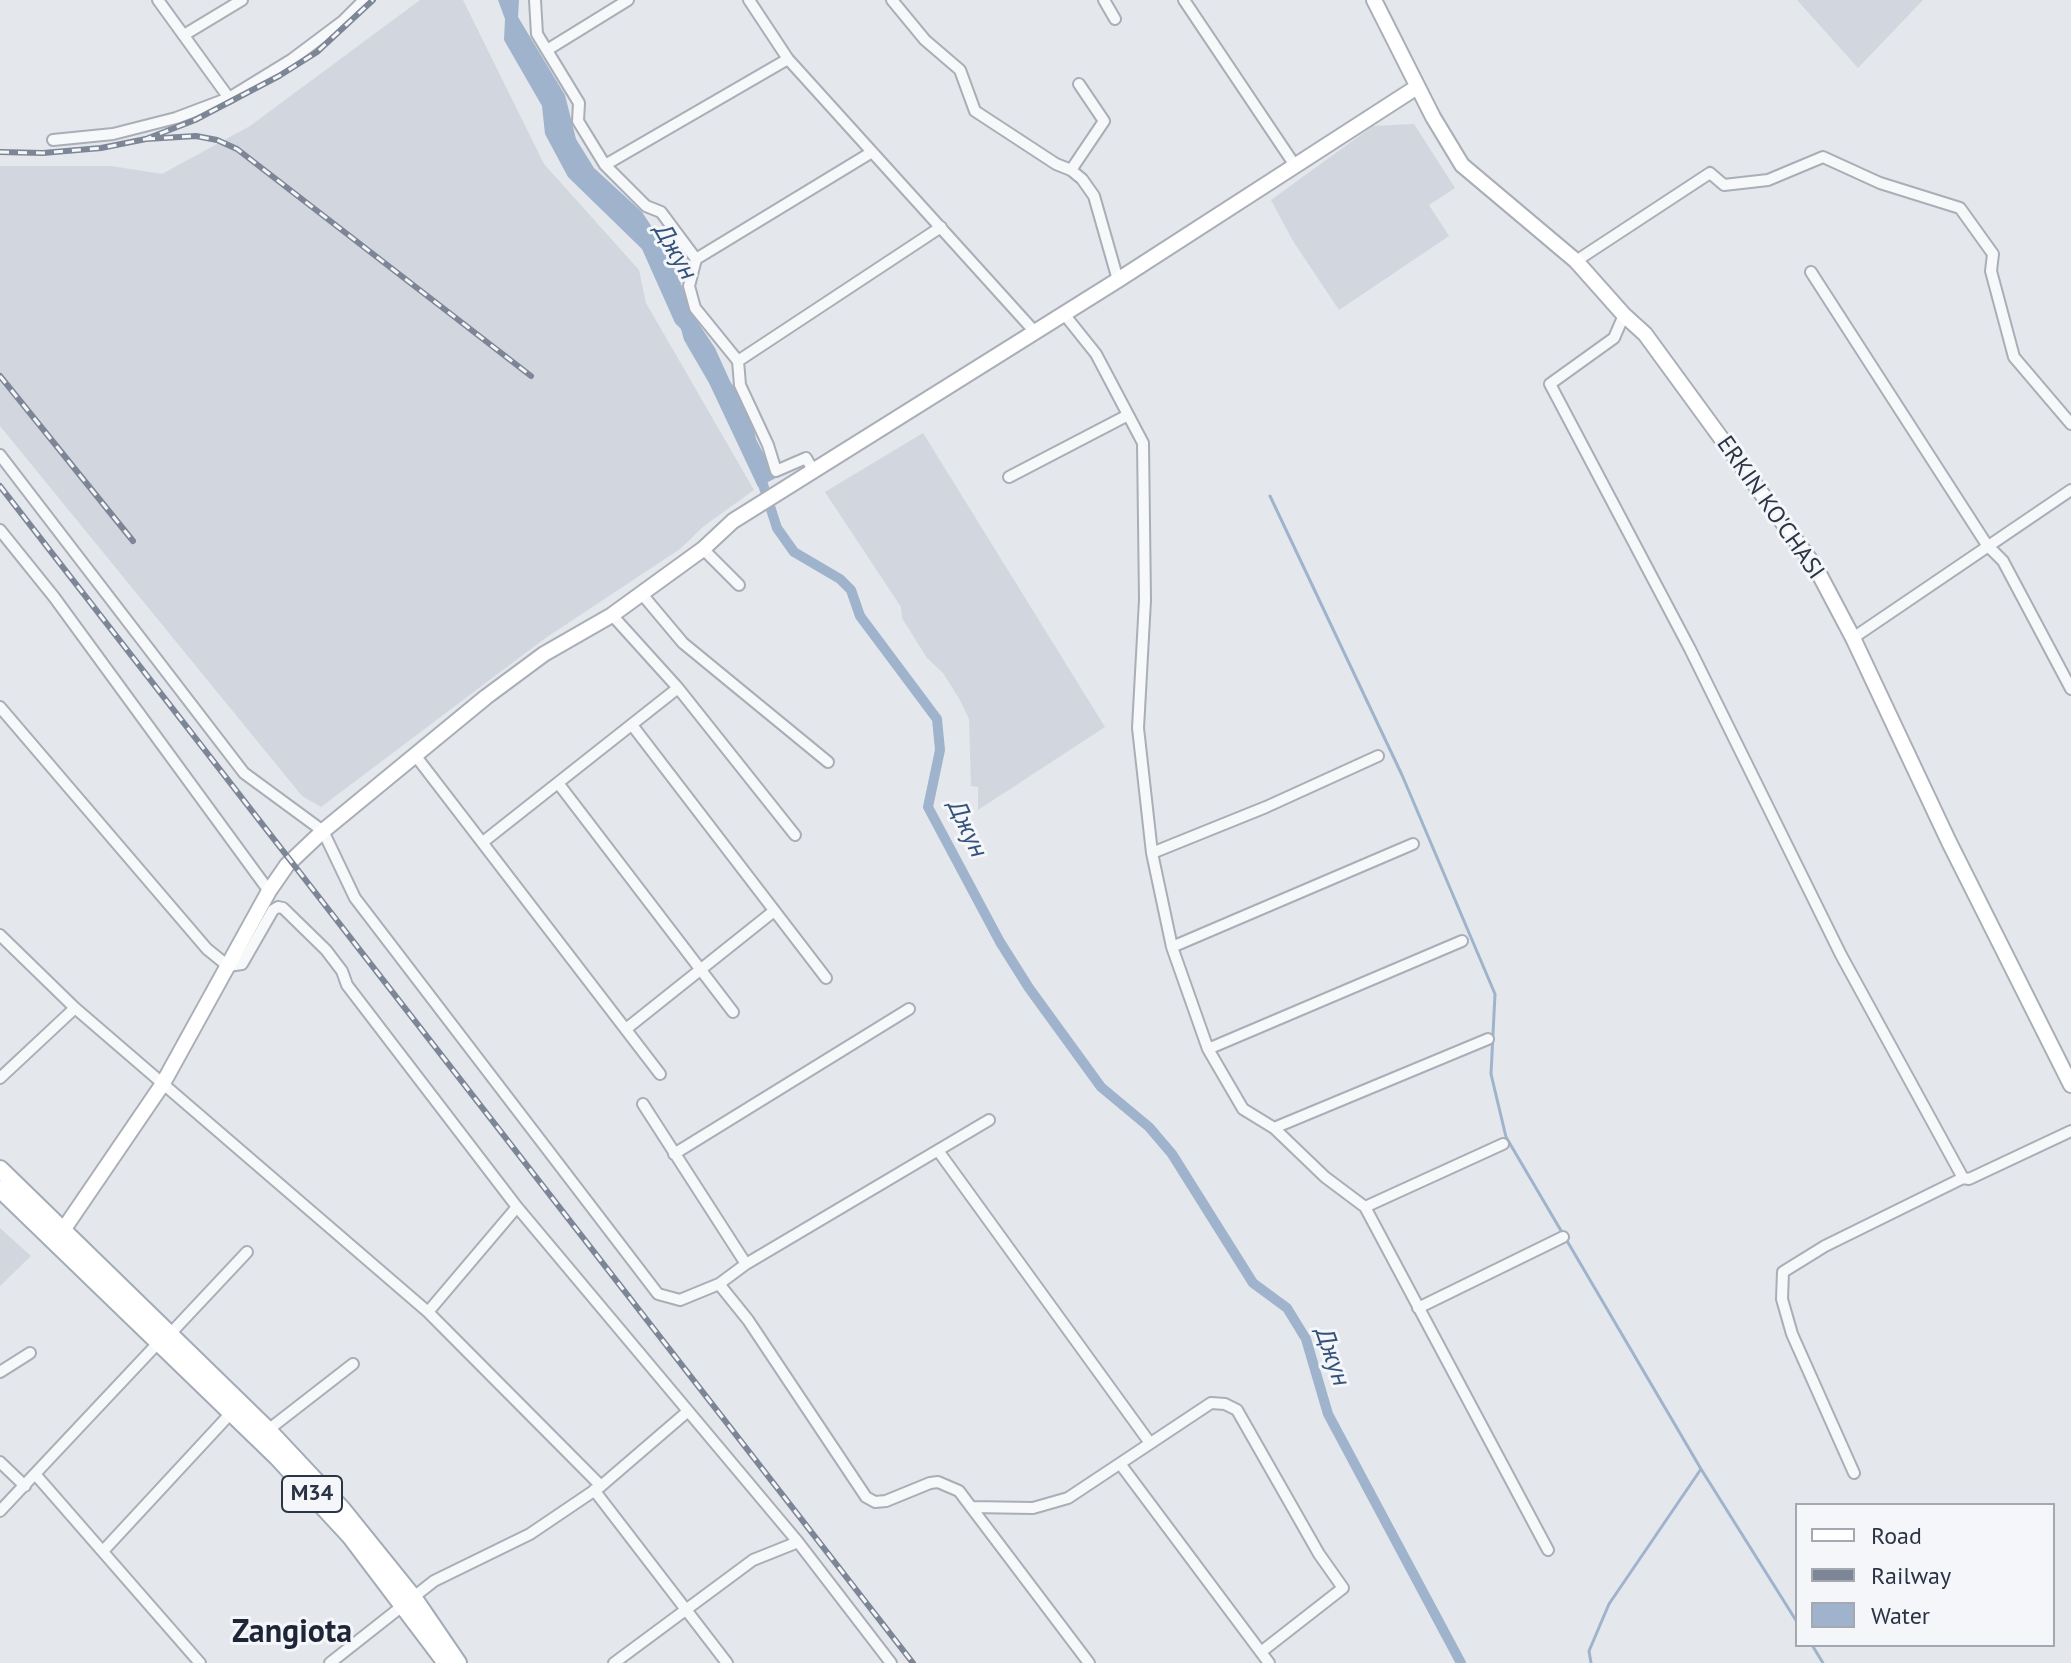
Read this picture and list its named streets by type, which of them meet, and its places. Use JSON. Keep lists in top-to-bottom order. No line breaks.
{"streets":{"main road":["ERKIN KO'CHASI","M34"]},"districts":["Zangiota"],"water":["Джун"],"legend":["Road","Railway","Water"]}
